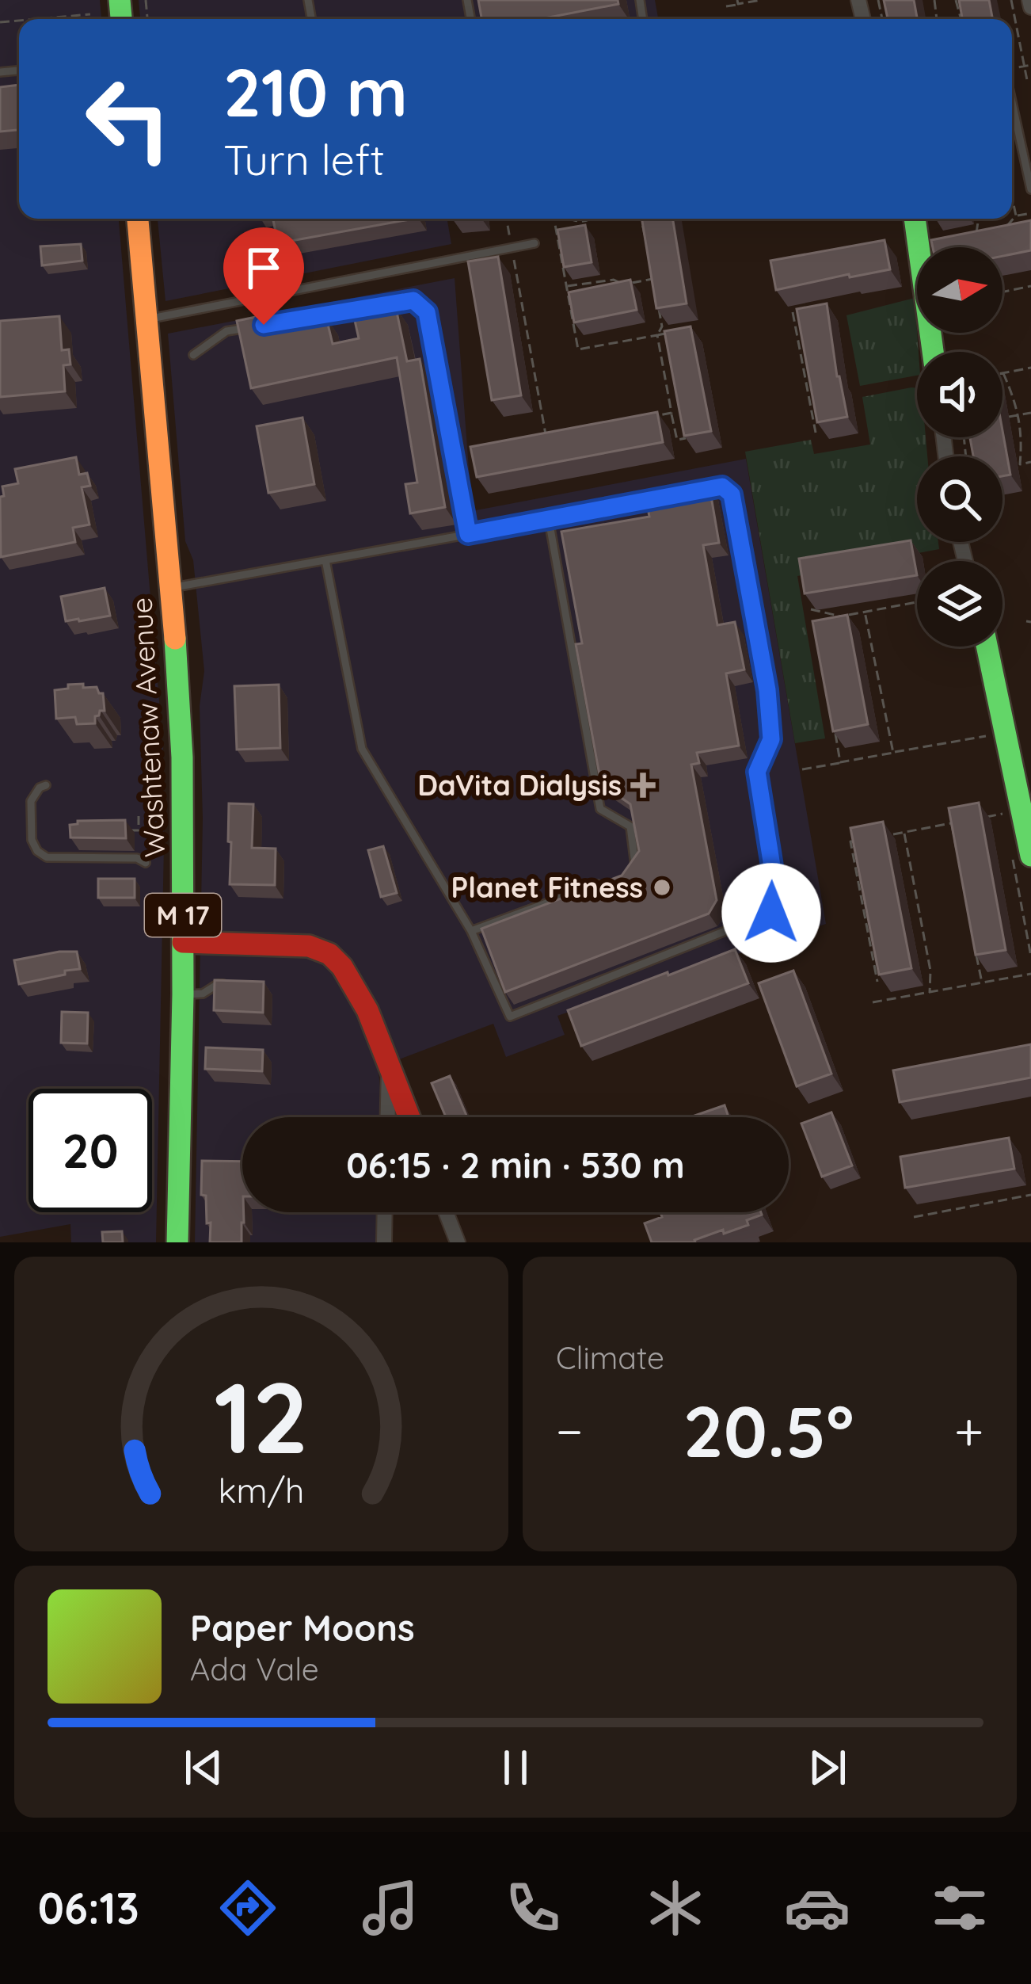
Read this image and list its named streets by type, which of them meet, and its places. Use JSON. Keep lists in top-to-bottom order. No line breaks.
{"streets":{"main road":["Washtenaw Avenue","M 17"]},"places":{"health":["DaVita Dialysis"],"other":["Planet Fitness"]},"north":"right","page":{"turn":["210 m","Turn left"],"limit":"20","trip":"06:15 · 2 min · 530 m","tile":"Climate","heat":["−","20.5°","+"],"song":["Paper Moons","Ada Vale"],"tabs":"06:13","gauge":["12","km/h"]}}
